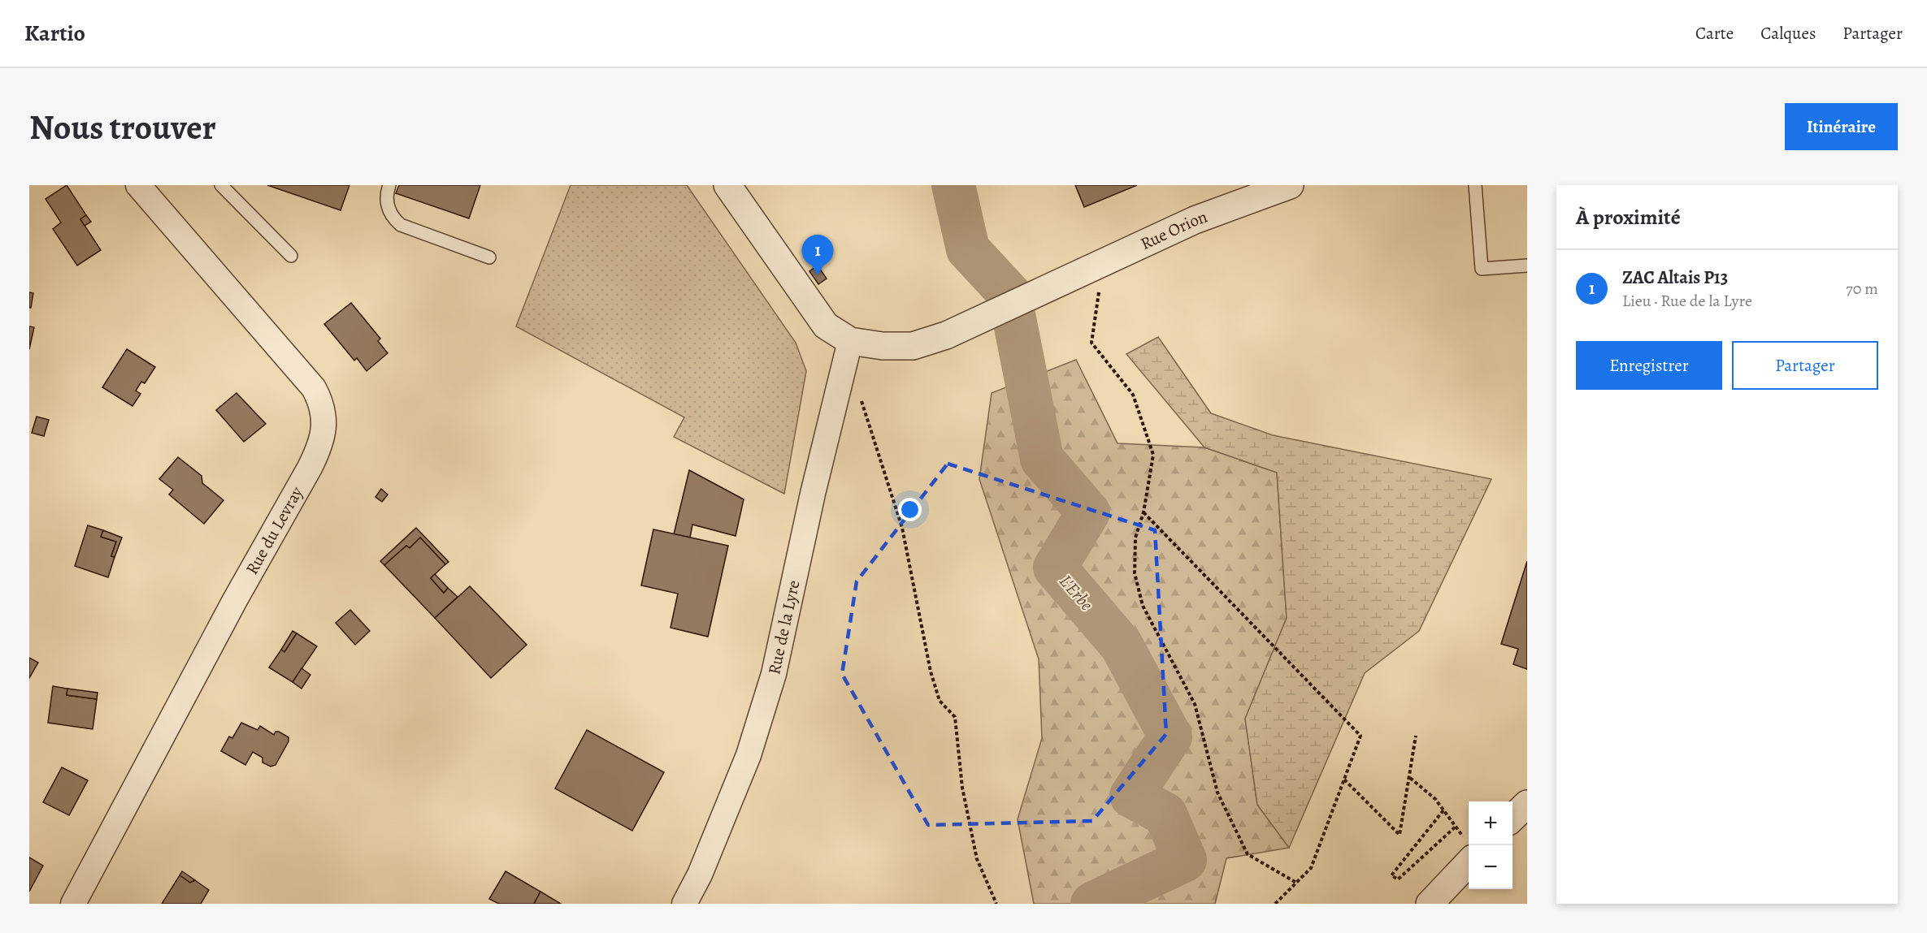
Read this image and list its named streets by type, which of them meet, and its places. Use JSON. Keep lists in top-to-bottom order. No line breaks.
{"streets":{"street":["Rue Orion","Rue du Levray","Rue de la Lyre"]},"crossings":[["Rue Orion","Rue de la Lyre"]],"water":["L'Erbe"],"page":{"header":"Kartio","nav":["Carte","Calques","Partager"],"buttons":["Itinéraire",["Enregistrer","Partager"]],"title":"Nous trouver","heading":"À proximité","pins":"1","list":[{"mark":"1","name":"ZAC Altais P13","note":"Lieu · Rue de la Lyre","value":"70 m"}],"map_buttons":["+","−"]}}
